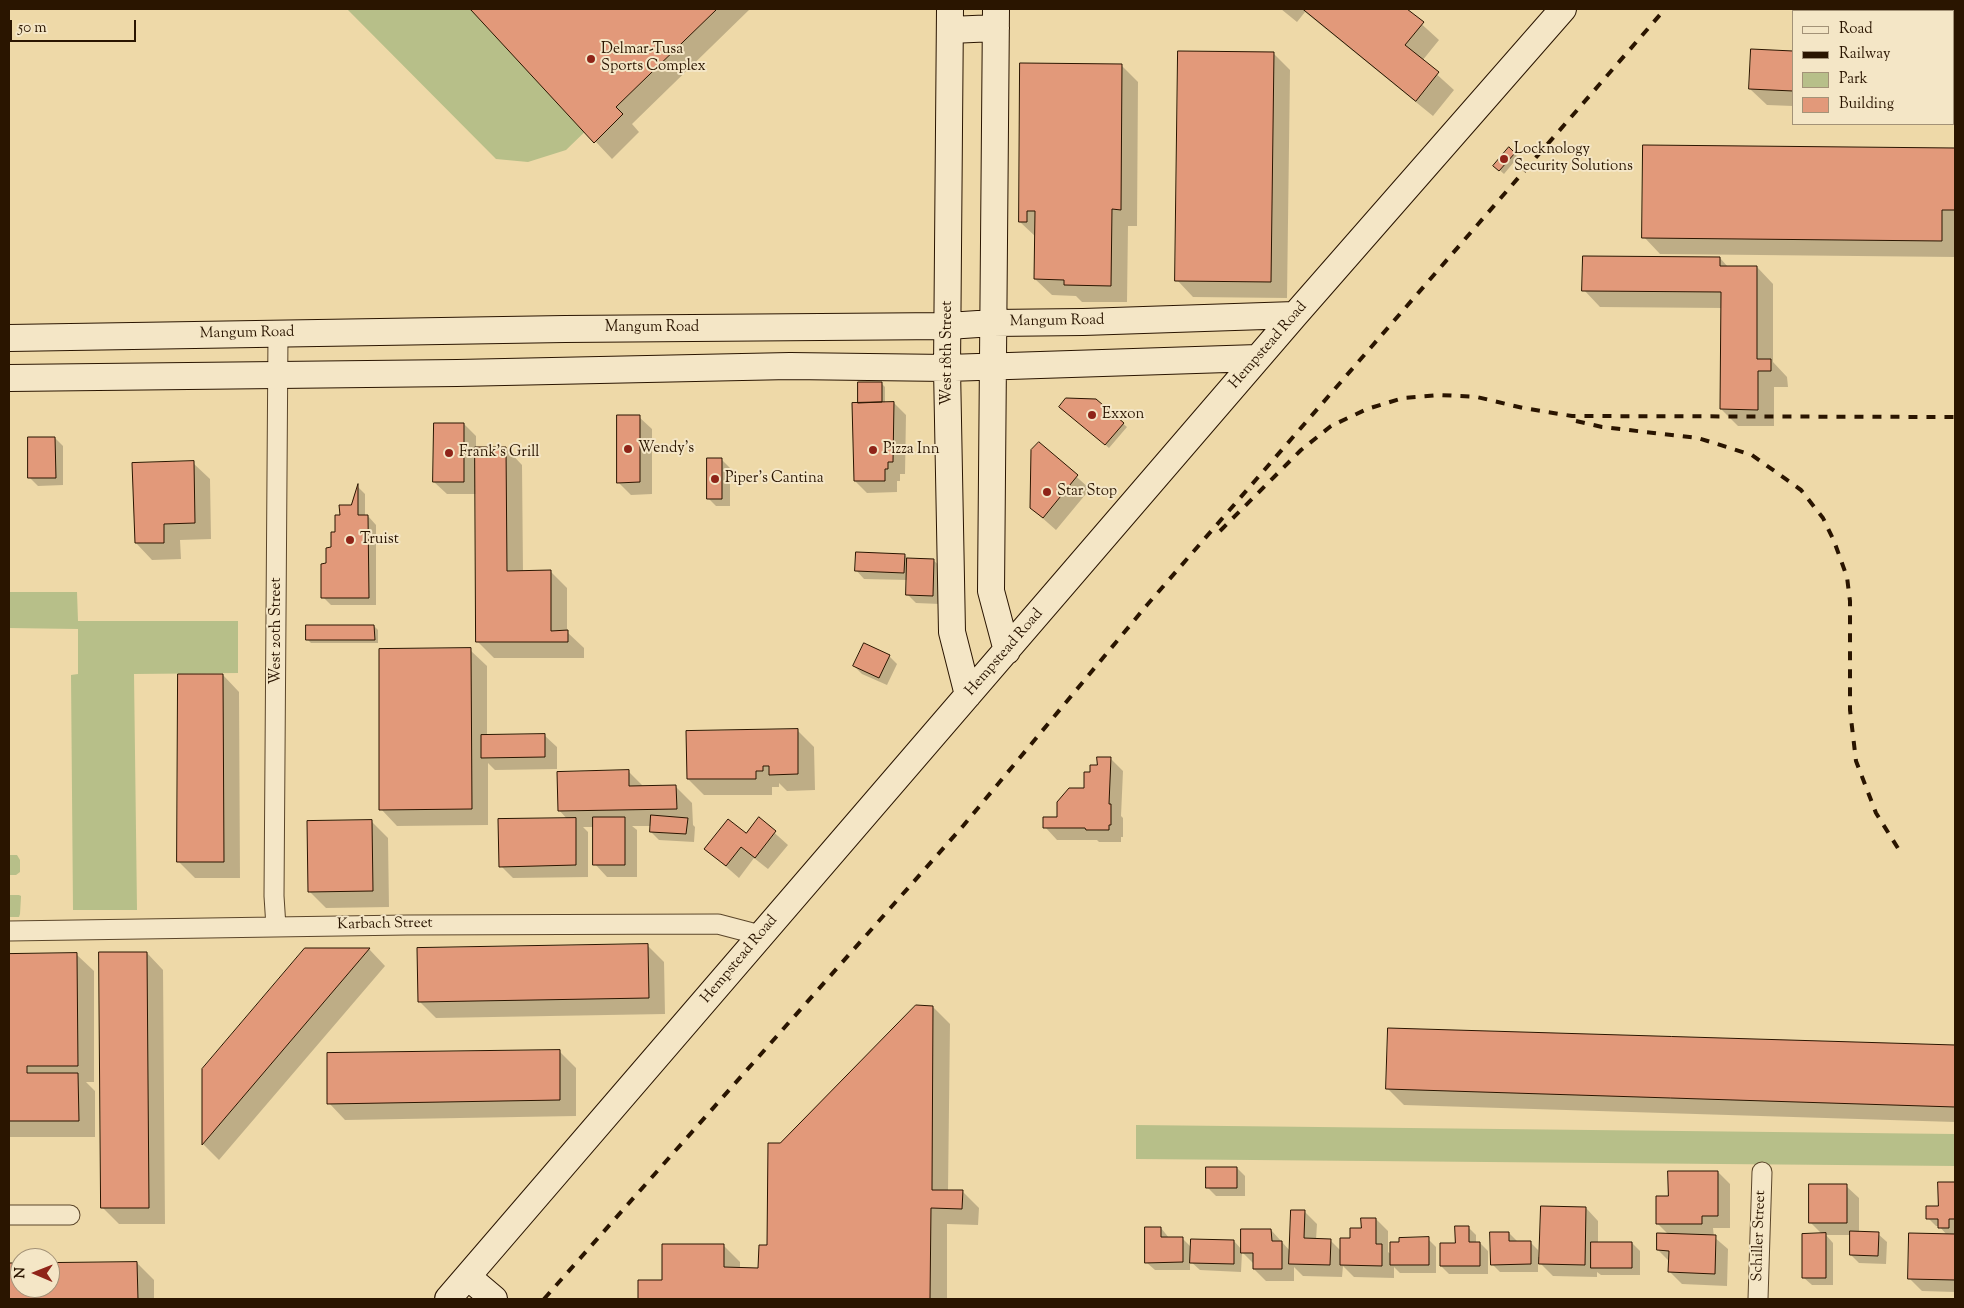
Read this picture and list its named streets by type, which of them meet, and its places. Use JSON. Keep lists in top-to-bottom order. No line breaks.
{"streets":{"main road":["Mangum Road","Hempstead Road","West 18th Street"],"street":["West 20th Street","Karbach Street","Schiller Street"]},"crossings":[["Mangum Road","Hempstead Road"],["Mangum Road","West 18th Street"],["Mangum Road","West 20th Street"],["Hempstead Road","West 18th Street"],["Hempstead Road","Karbach Street"],["West 20th Street","Karbach Street"]],"places":["Delmar-Tusa Sports Complex","Locknology Security Solutions","Exxon","Wendy's","Pizza Inn","Frank's Grill","Piper's Cantina","Star Stop","Truist"],"legend":["Road","Railway","Park","Building"],"scale_bar":"50 m","north":"left"}
